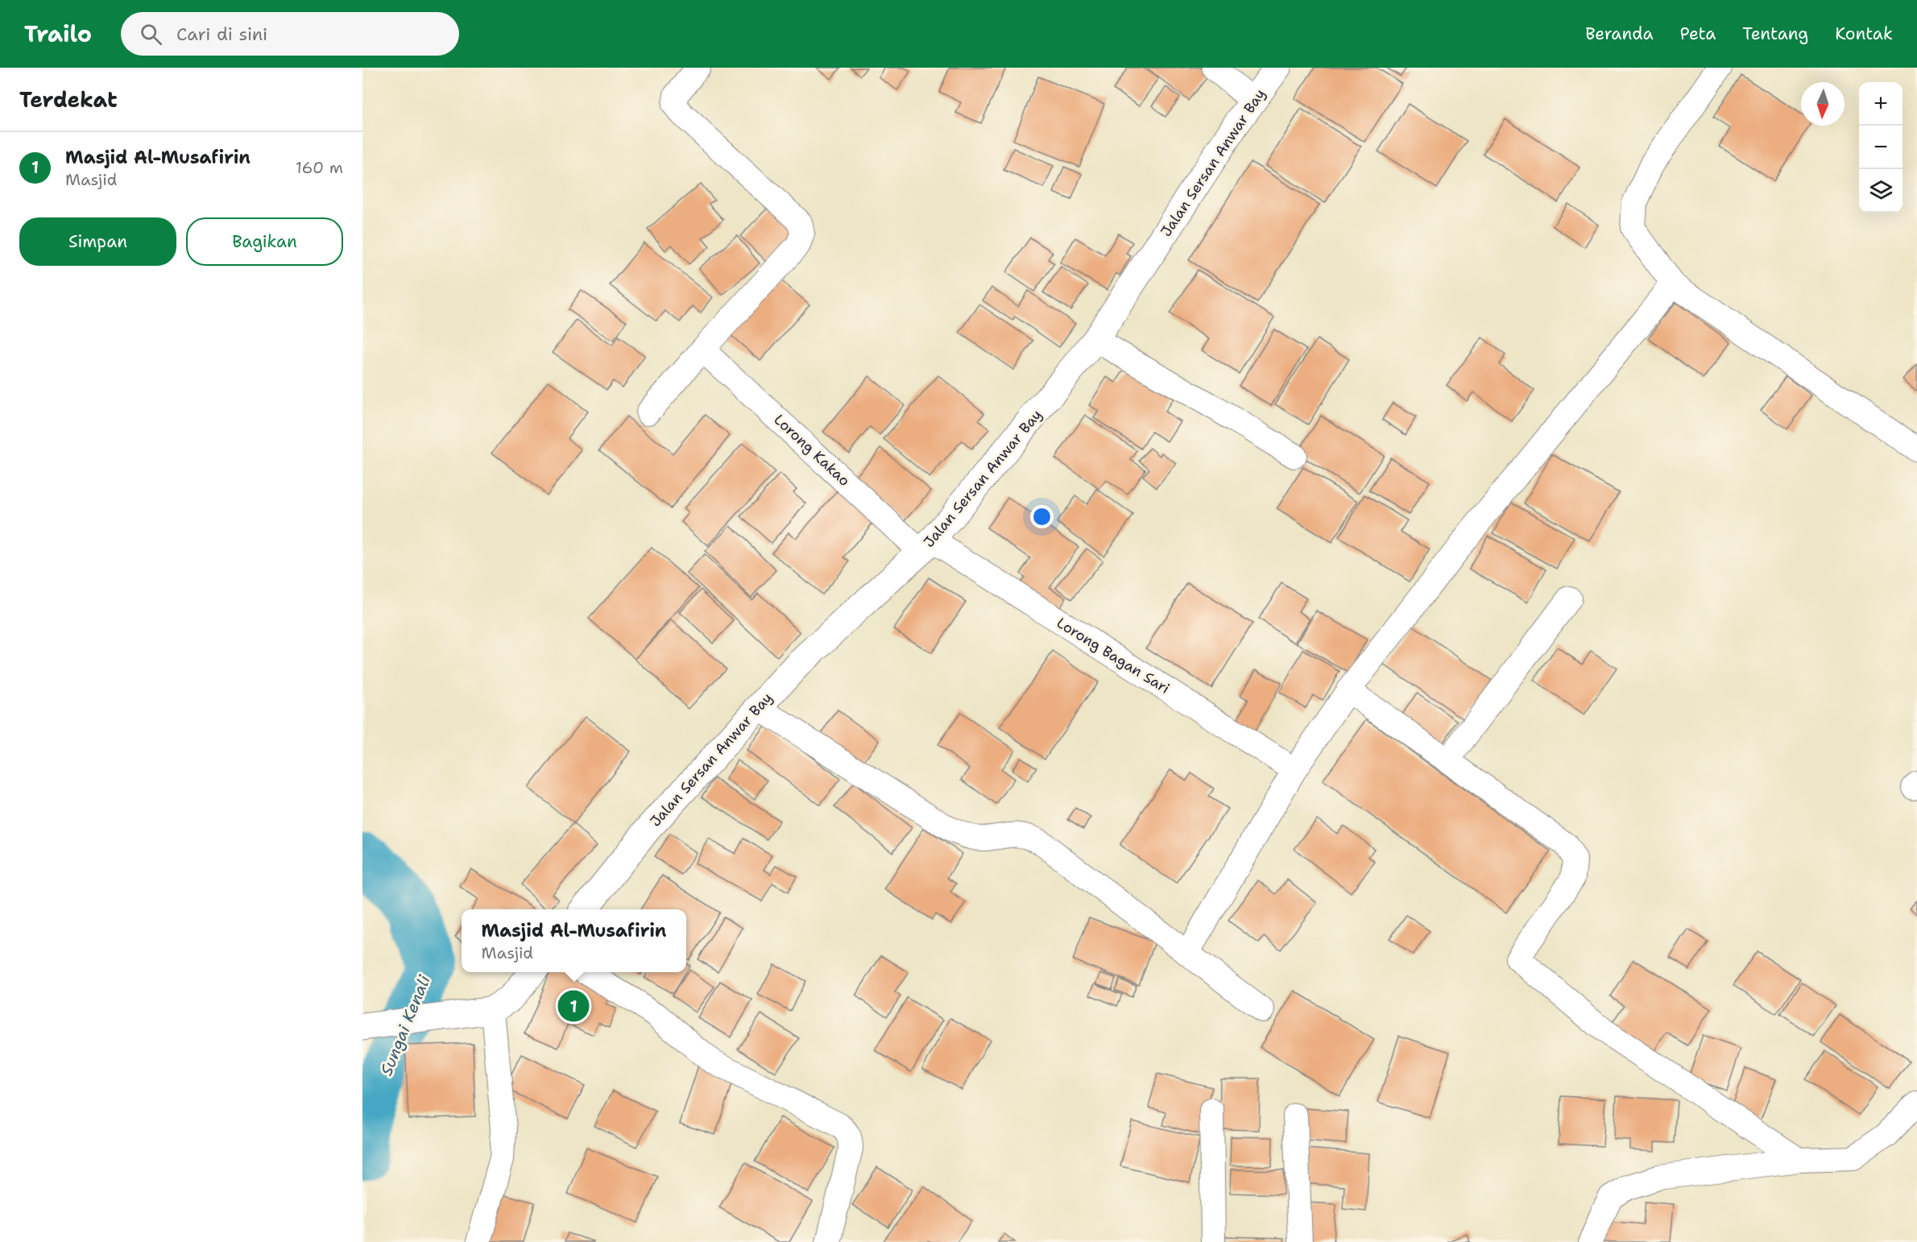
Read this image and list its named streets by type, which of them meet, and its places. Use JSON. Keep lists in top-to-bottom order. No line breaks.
{"streets":{"main road":["Jalan Sersan Anwar Bay"],"street":["Lorong Kakao","Lorong Bagan Sari"]},"crossings":[["Jalan Sersan Anwar Bay","Lorong Kakao"],["Jalan Sersan Anwar Bay","Lorong Bagan Sari"],["Lorong Kakao","Lorong Bagan Sari"]],"water":["Sungai Kenali"],"north":"bottom","page":{"header":"Trailo","search":"Cari di sini","nav":["Beranda","Peta","Tentang","Kontak"],"heading":"Terdekat","map_buttons":["+","−"],"list":[{"mark":"1","name":"Masjid Al-Musafirin","note":"Masjid","value":"160 m"}],"buttons":["Simpan","Bagikan"],"popup":["Masjid Al-Musafirin","Masjid"],"pins":"1"}}
